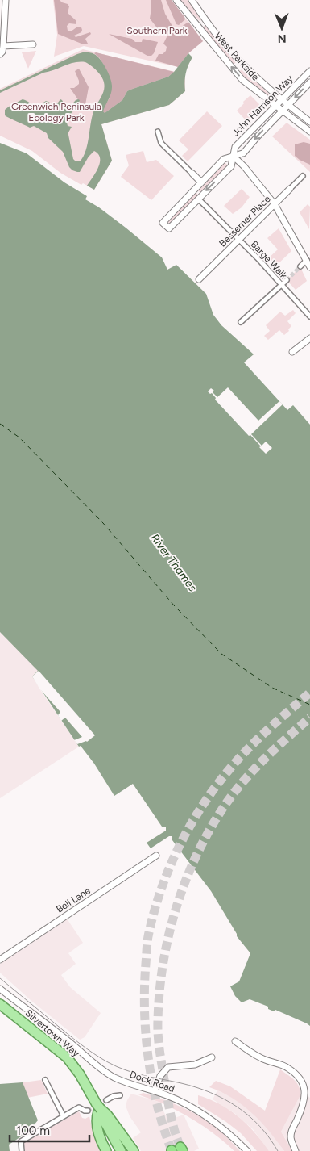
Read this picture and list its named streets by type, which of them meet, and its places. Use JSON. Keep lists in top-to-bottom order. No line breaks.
{"streets":{"main road":["Silvertown Way"],"street":["West Parkside","John Harrison Way","Bessemer Place","Barge Walk","Bell Lane","Dock Road"]},"crossings":[["West Parkside","John Harrison Way"],["John Harrison Way","Barge Walk"],["Bessemer Place","Barge Walk"]],"water":["River Thames"],"parks":["Southern Park","Greenwich Peninsula Ecology Park"],"scale_bar":"100 m","north":"bottom"}
